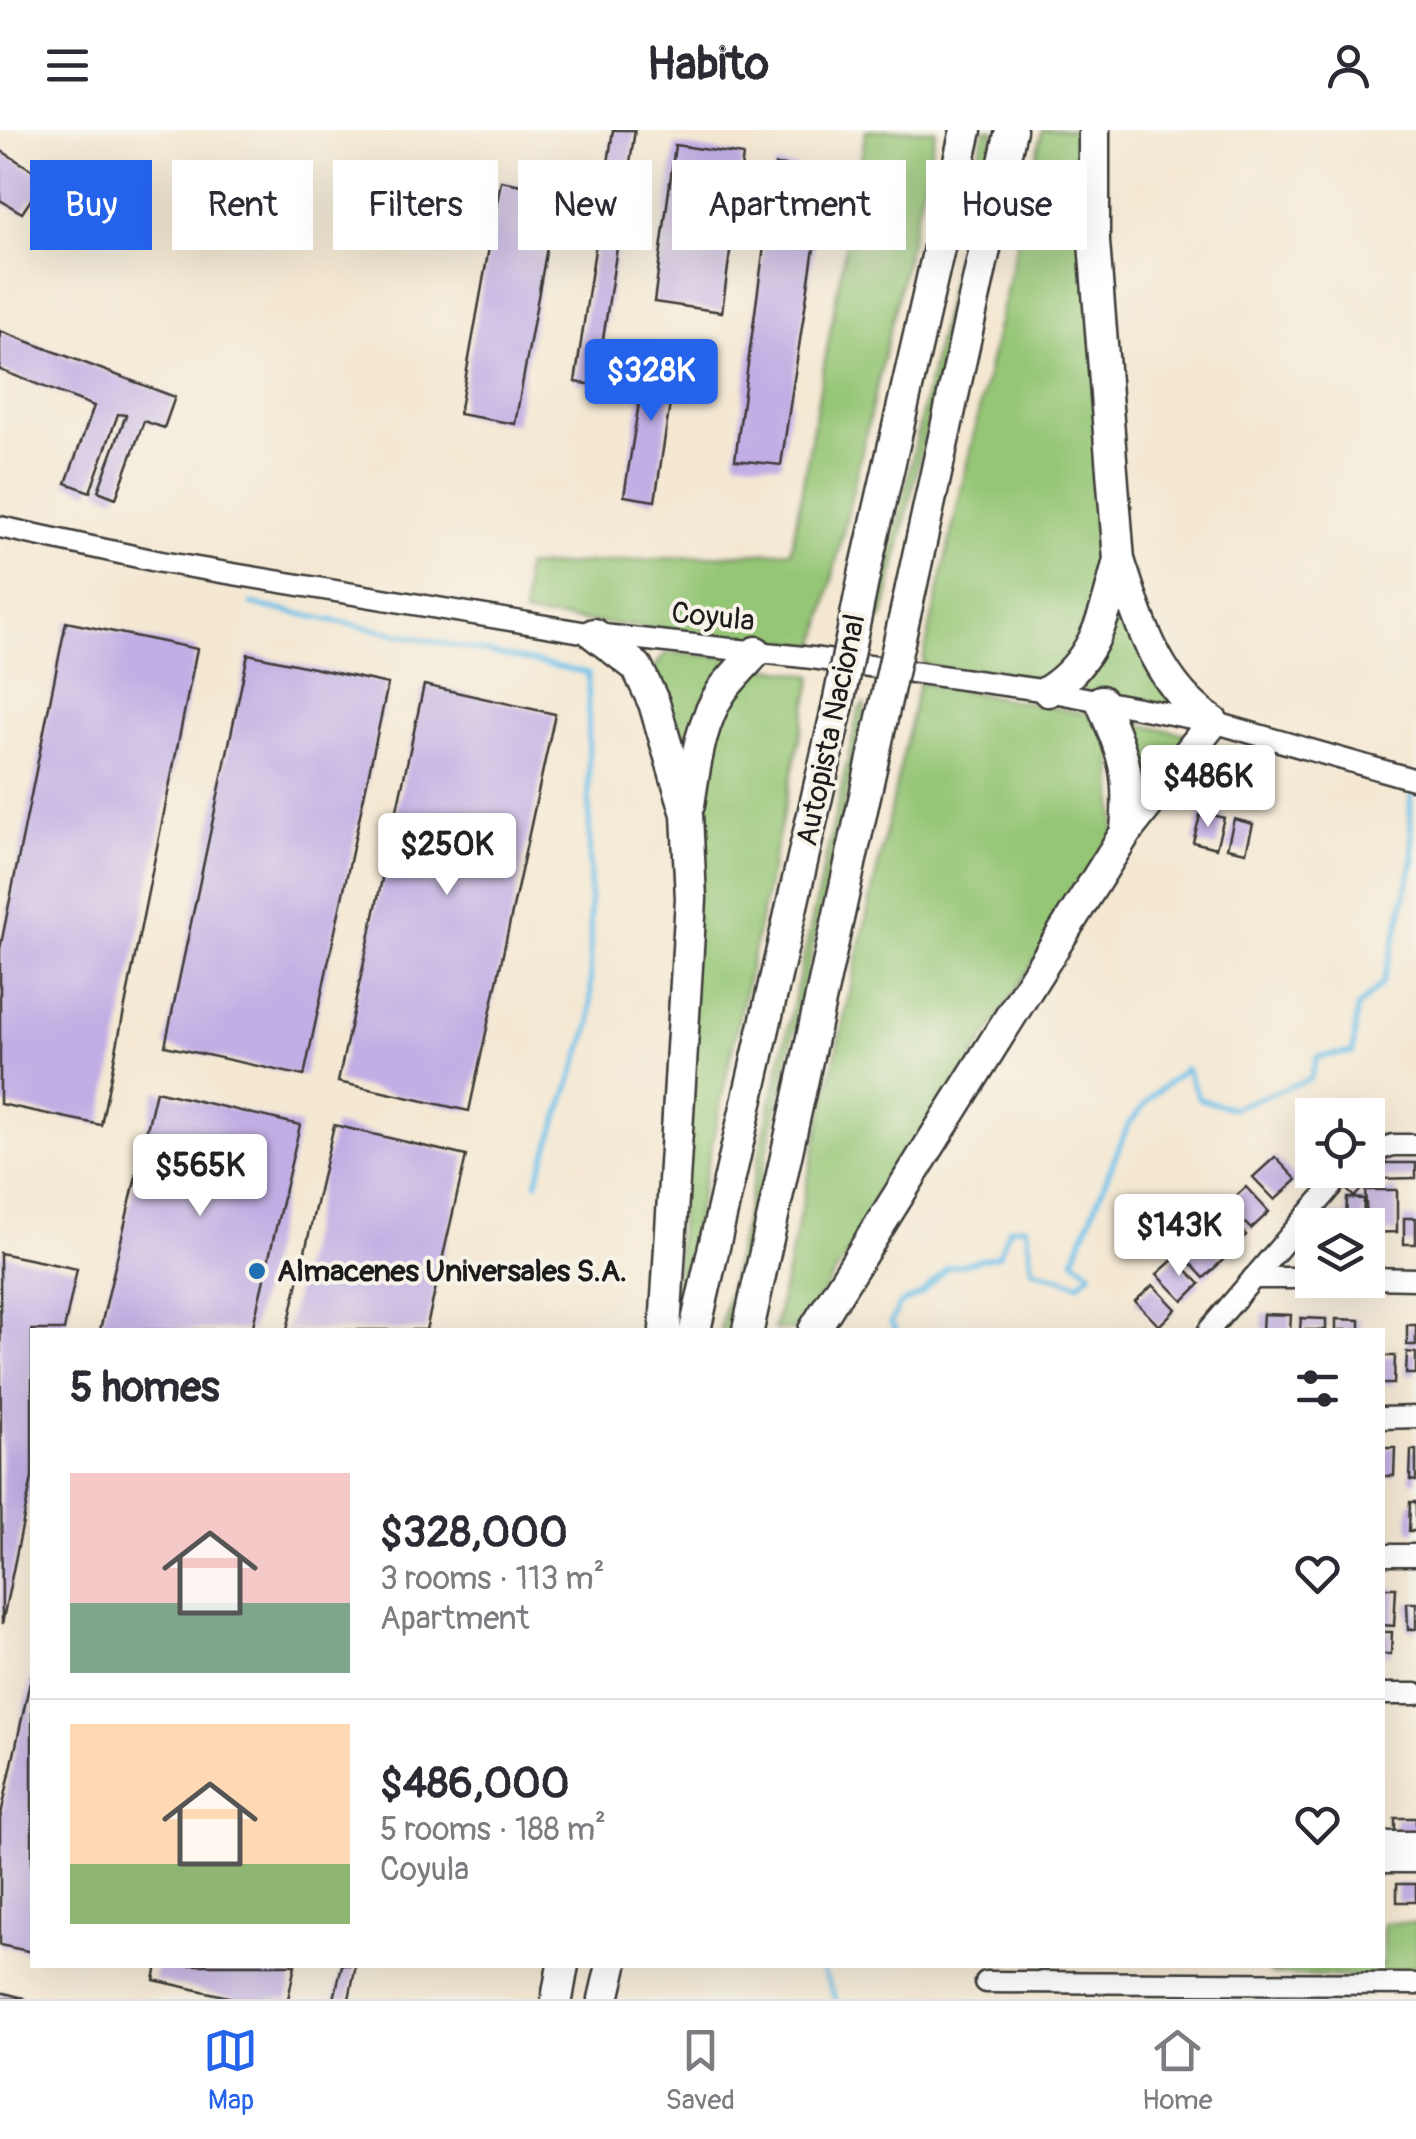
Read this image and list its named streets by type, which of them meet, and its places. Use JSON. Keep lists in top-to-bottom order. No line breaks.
{"streets":{"highway":["Autopista Nacional"],"street":["Coyula"]},"places":["Almacenes Universales S.A."],"page":{"header":"Habito","chip":["Buy","Rent","Filters","New","Apartment","House"],"price":["$328K","$486K","$250K","$565K","$143K"],"heading":"5 homes","list":[{"name":"$328,000","note":"3 rooms · 113 m² · Apartment"},{"name":"$486,000","note":"5 rooms · 188 m² · Coyula"}],"tabs":["Map","Saved","Home"]}}
